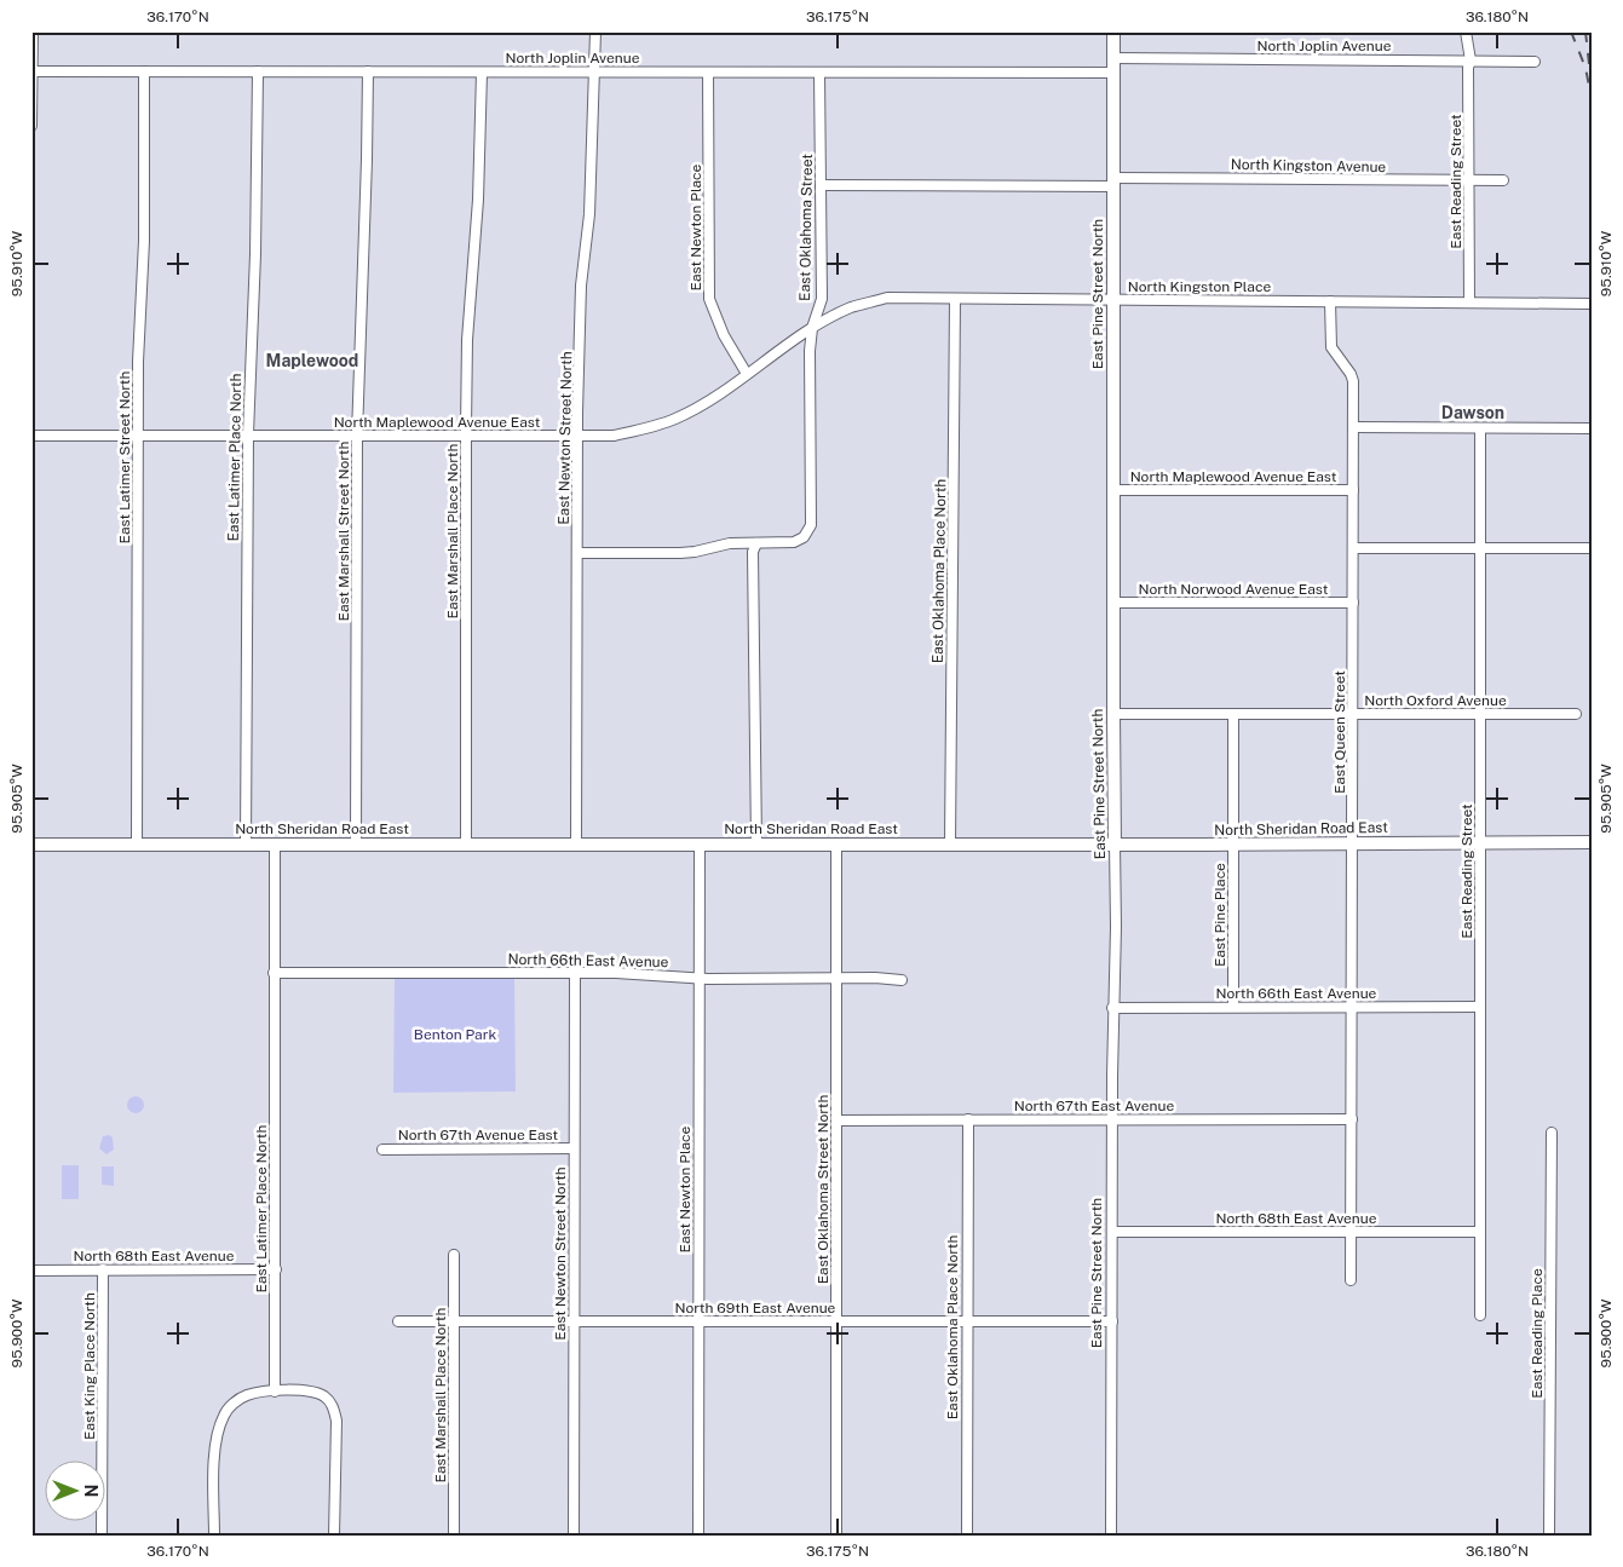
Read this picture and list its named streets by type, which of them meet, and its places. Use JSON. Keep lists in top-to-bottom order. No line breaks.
{"streets":{"main road":["East Pine Street North","North Sheridan Road East"],"street":["North Joplin Avenue","North Kingston Avenue","East Reading Street","East Newton Place","East Oklahoma Street","North Kingston Place","North Maplewood Avenue East","East Newton Street North","East Latimer Street North","East Latimer Place North","East Marshall Street North","East Marshall Place North","East Oklahoma Place North","North Norwood Avenue East","North Oxford Avenue","East Queen Street","East Pine Place","North 66th East Avenue","North 67th East Avenue","North 67th Avenue East","East Oklahoma Street North","North 68th East Avenue","North 69th East Avenue","East Reading Place","East King Place North"]},"crossings":[["North Joplin Avenue","East Reading Street"],["North Joplin Avenue","East Newton Place"],["North Joplin Avenue","East Oklahoma Street"],["North Joplin Avenue","East Pine Street North"],["North Joplin Avenue","East Newton Street North"],["North Joplin Avenue","East Latimer Street North"],["North Joplin Avenue","East Latimer Place North"],["North Joplin Avenue","East Marshall Street North"],["North Joplin Avenue","East Marshall Place North"],["North Kingston Avenue","East Reading Street"],["North Kingston Avenue","East Oklahoma Street"],["North Kingston Avenue","East Pine Street North"],["East Reading Street","North Kingston Place"],["East Reading Street","North Oxford Avenue"],["East Reading Street","North Sheridan Road East"],["East Reading Street","North 66th East Avenue"],["East Reading Street","North 68th East Avenue"],["East Newton Place","North Maplewood Avenue East"],["East Newton Place","North Sheridan Road East"],["East Newton Place","North 66th East Avenue"],["East Newton Place","North 69th East Avenue"],["East Oklahoma Street","North Kingston Place"],["East Oklahoma Street","North Maplewood Avenue East"],["North Kingston Place","East Pine Street North"],["North Kingston Place","North Maplewood Avenue East"],["North Kingston Place","East Oklahoma Place North"],["North Kingston Place","East Queen Street"],["East Pine Street North","North Maplewood Avenue East"],["East Pine Street North","North Norwood Avenue East"],["East Pine Street North","North Oxford Avenue"],["East Pine Street North","North Sheridan Road East"],["East Pine Street North","North 66th East Avenue"],["East Pine Street North","North 67th East Avenue"],["East Pine Street North","North 68th East Avenue"],["East Pine Street North","North 69th East Avenue"],["North Maplewood Avenue East","East Newton Street North"],["North Maplewood Avenue East","East Latimer Street North"],["North Maplewood Avenue East","East Latimer Place North"],["North Maplewood Avenue East","East Marshall Street North"],["North Maplewood Avenue East","East Marshall Place North"],["North Maplewood Avenue East","East Queen Street"],["East Newton Street North","North Sheridan Road East"],["East Newton Street North","North 66th East Avenue"],["East Newton Street North","North 67th Avenue East"],["East Newton Street North","North 69th East Avenue"],["East Latimer Street North","North Sheridan Road East"],["East Latimer Place North","North Sheridan Road East"],["East Latimer Place North","North 66th East Avenue"],["East Latimer Place North","North 68th East Avenue"],["East Marshall Street North","North Sheridan Road East"],["East Marshall Place North","North Sheridan Road East"],["East Marshall Place North","North 69th East Avenue"],["East Oklahoma Place North","North Sheridan Road East"],["East Oklahoma Place North","North 67th East Avenue"],["East Oklahoma Place North","North 69th East Avenue"],["North Norwood Avenue East","East Queen Street"],["North Oxford Avenue","East Queen Street"],["North Oxford Avenue","East Pine Place"],["East Queen Street","North Sheridan Road East"],["East Queen Street","North 66th East Avenue"],["East Queen Street","North 67th East Avenue"],["East Queen Street","North 68th East Avenue"],["North Sheridan Road East","East Pine Place"],["North Sheridan Road East","East Oklahoma Street North"],["East Pine Place","North 66th East Avenue"],["North 66th East Avenue","East Oklahoma Street North"],["North 67th East Avenue","East Oklahoma Street North"],["East Oklahoma Street North","North 69th East Avenue"],["North 68th East Avenue","East King Place North"]],"districts":["Maplewood","Dawson"],"parks":["Benton Park"],"north":"right","coordinates":["36.170°N","36.175°N","36.180°N","95.910°W","95.905°W","95.900°W"]}
